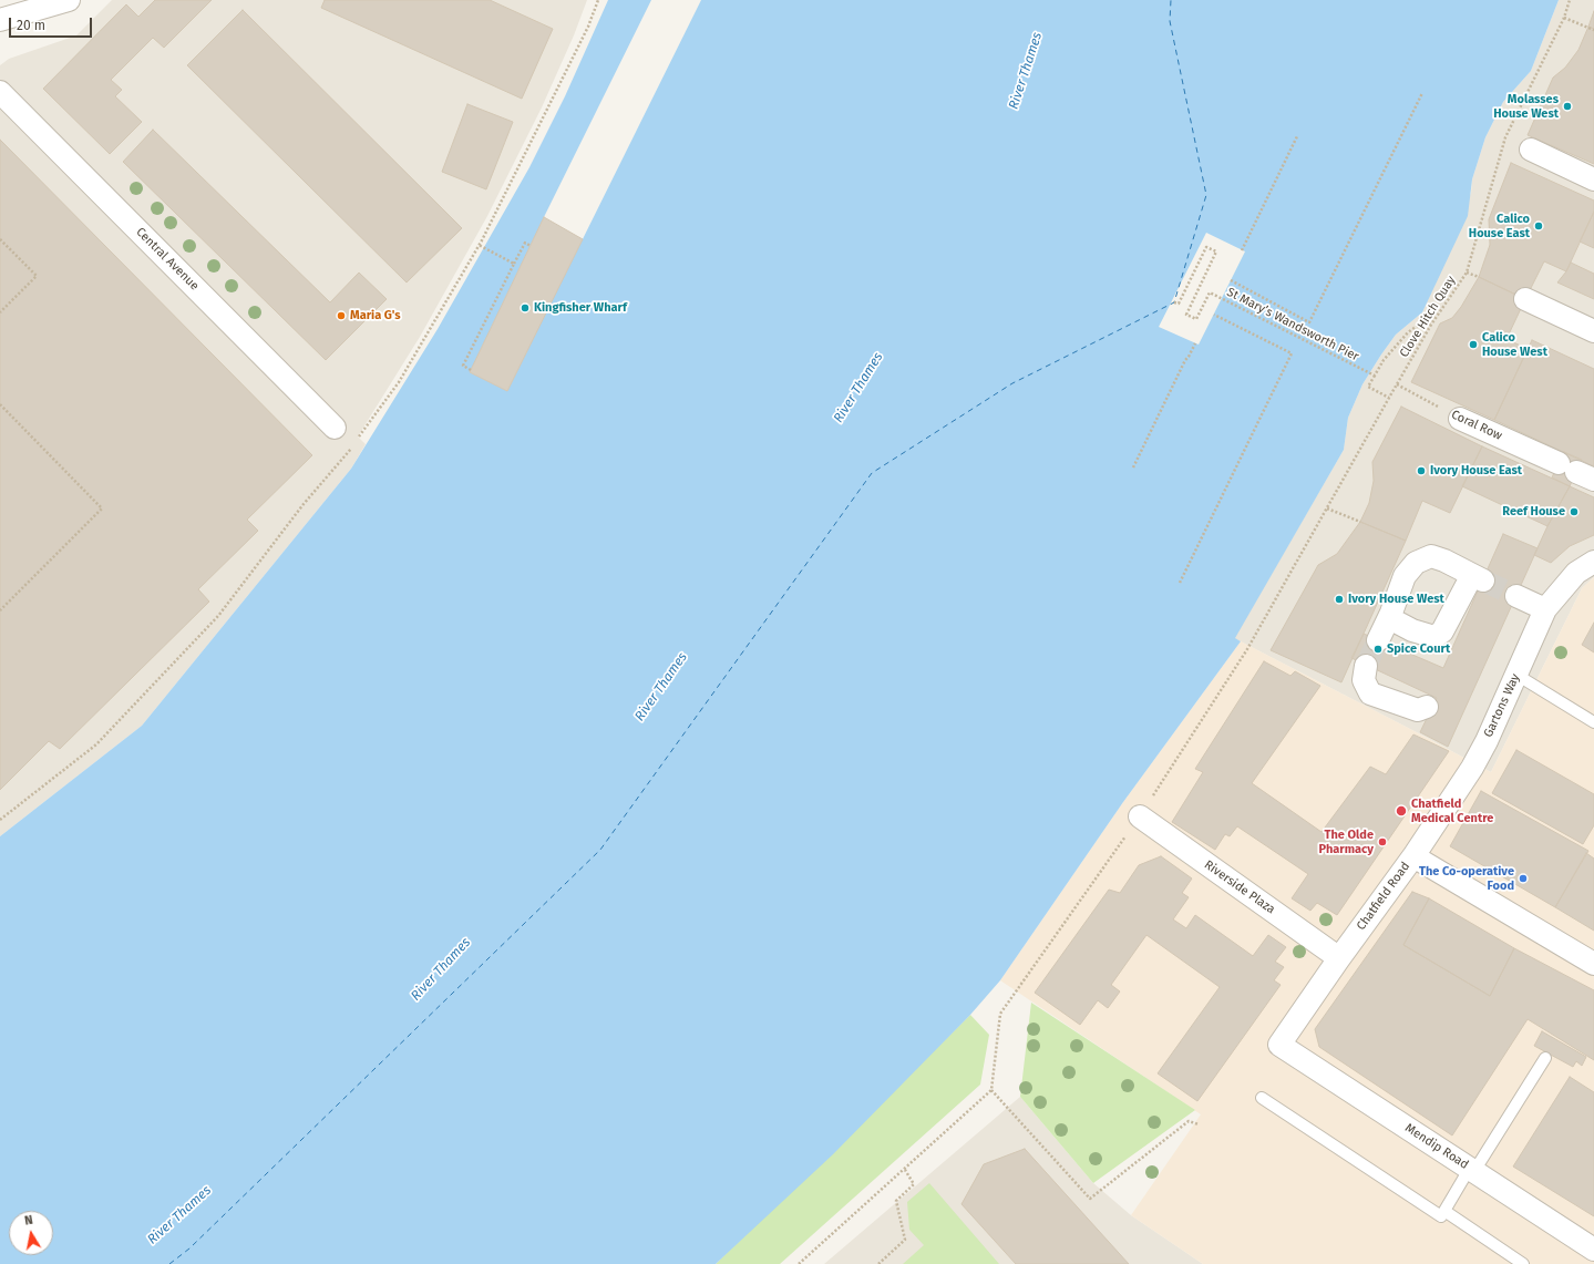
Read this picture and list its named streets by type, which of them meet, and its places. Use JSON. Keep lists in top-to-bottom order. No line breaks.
{"streets":{"street":["Central Avenue","Coral Row","Gartons Way","Riverside Plaza","Chatfield Road","Mendip Road"],"path":["Clove Hitch Quay","St Mary’s Wandsworth Pier"]},"crossings":[["Clove Hitch Quay","Coral Row"],["Clove Hitch Quay","Riverside Plaza"],["Gartons Way","Chatfield Road"],["Riverside Plaza","Chatfield Road"],["Chatfield Road","Mendip Road"]],"water":["River Thames"],"places":["Molasses House West","Calico House East","Kingfisher Wharf","Maria G's","Calico House West","Ivory House East","Reef House","Ivory House West","Spice Court","Chatfield Medical Centre","The Olde Pharmacy","The Co-operative Food"],"scale_bar":"20 m","north":"top"}
